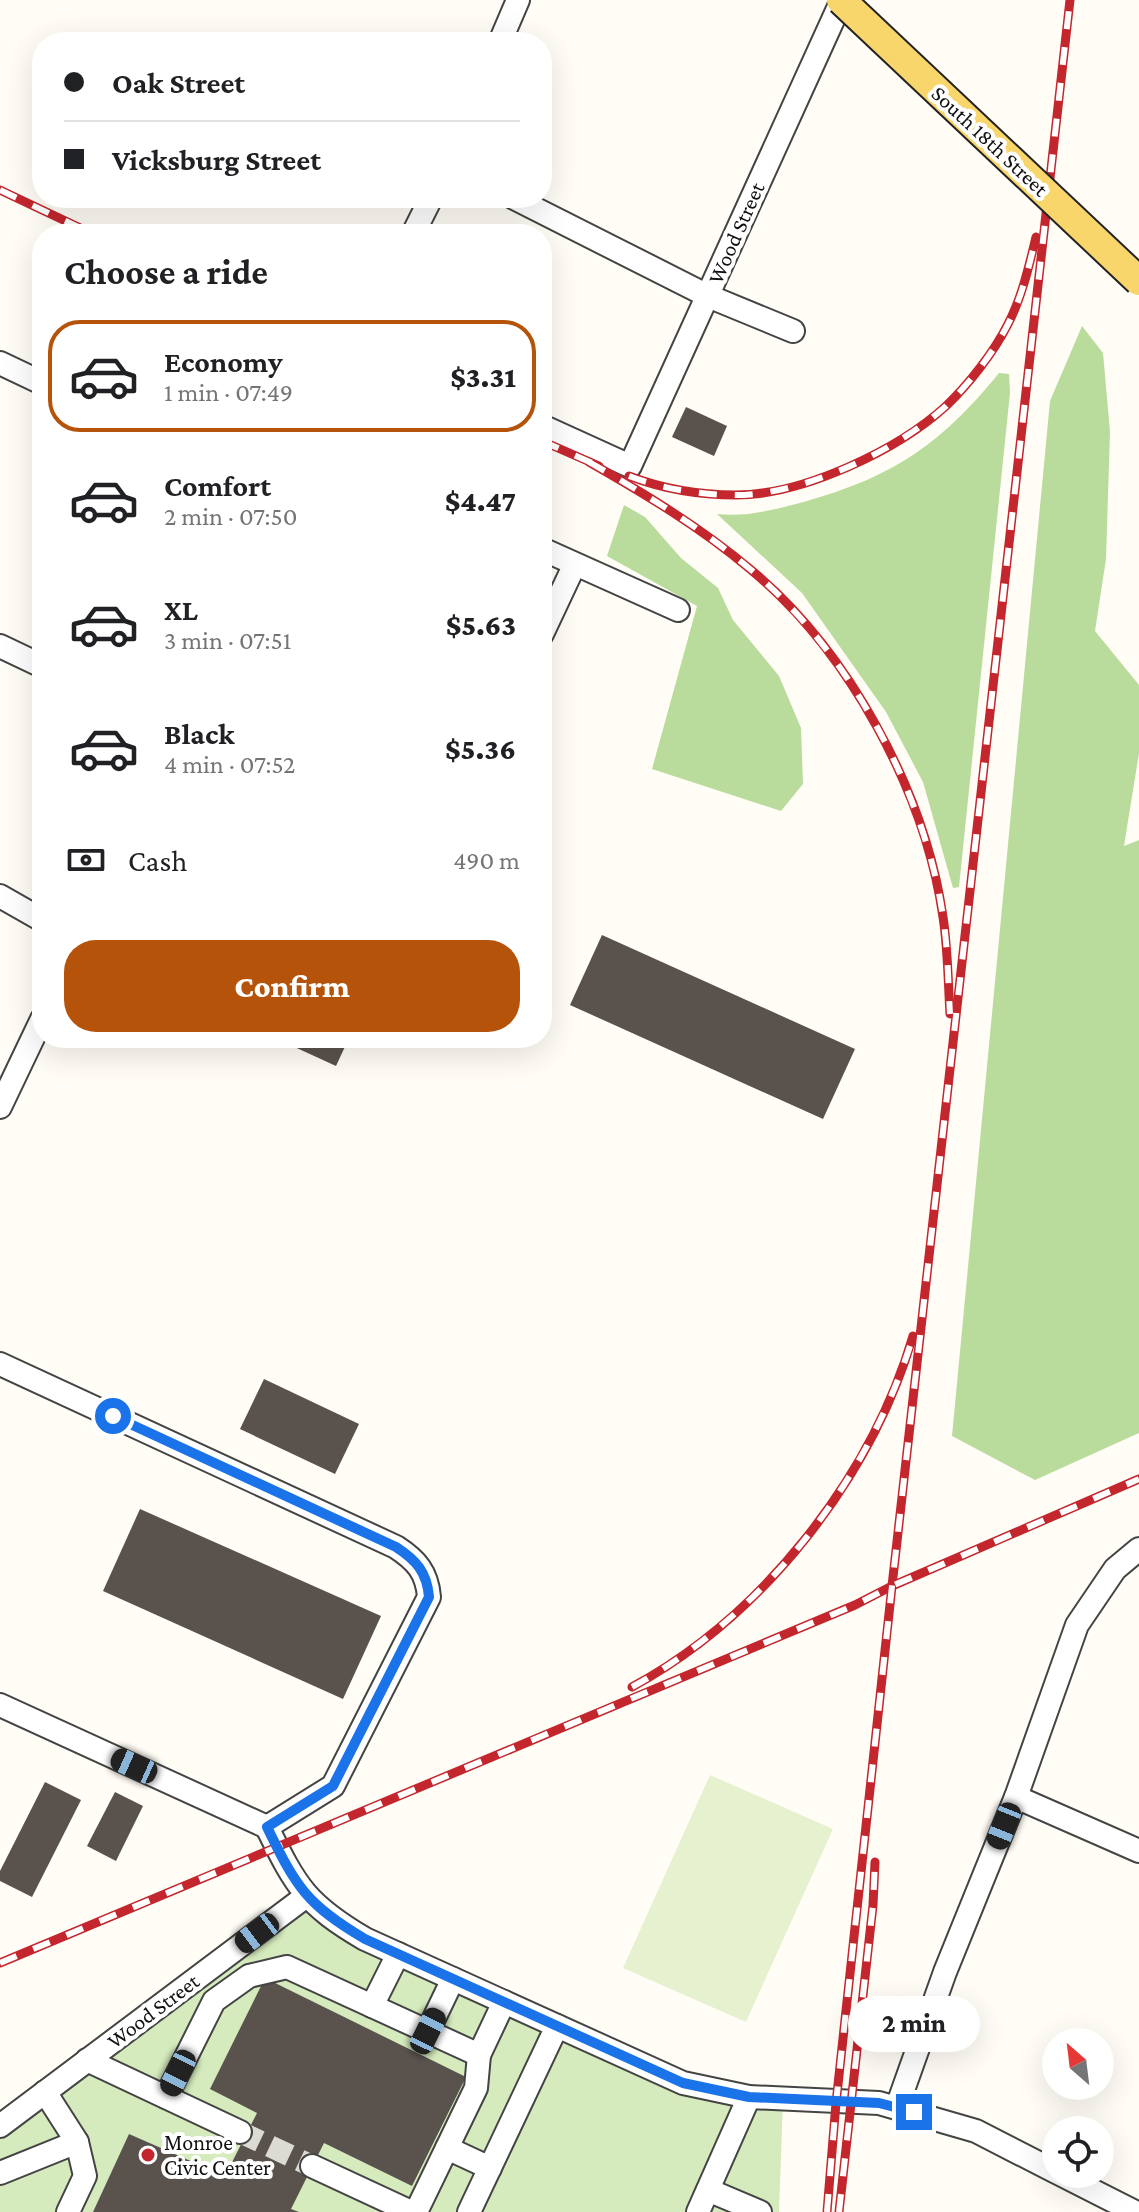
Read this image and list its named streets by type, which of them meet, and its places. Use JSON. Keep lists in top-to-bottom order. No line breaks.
{"streets":{"main road":["South 18th Street"],"street":["Wood Street"]},"crossings":[["South 18th Street","Wood Street"]],"places":["Monroe Civic Center"],"north":"top left","page":{"banner":["Oak Street","Vicksburg Street"],"heading":"Choose a ride","list":[{"name":"Economy","note":"1 min · 07:49","value":"$3.31"},{"name":"Comfort","note":"2 min · 07:50","value":"$4.47"},{"name":"XL","note":"3 min · 07:51","value":"$5.63"},{"name":"Black","note":"4 min · 07:52","value":"$5.36"}],"pay":["Cash","490 m"],"buttons":"Confirm","bubble":"2 min"}}
